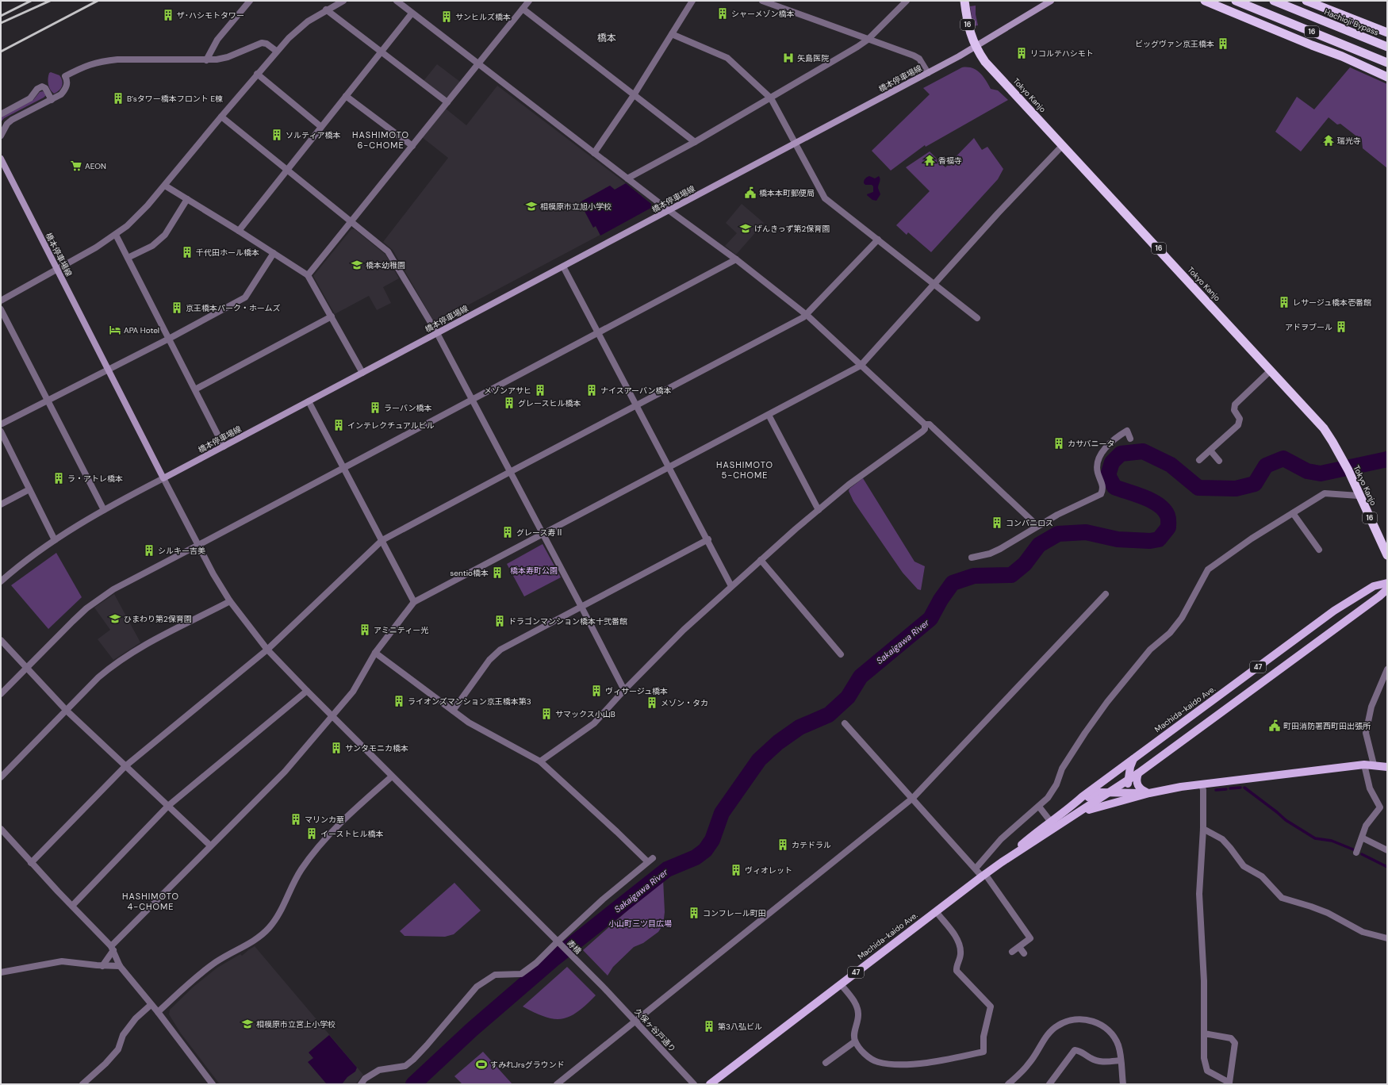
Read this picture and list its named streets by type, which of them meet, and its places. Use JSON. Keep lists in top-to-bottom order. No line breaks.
{"streets":{"highway":["Hachioji Bypass","16","Tokyo Kanjo"],"main road":["橋本停車場線","47","Machida-kaido Ave."],"street":["寿橋","久保ヶ谷戸通り"]},"crossings":[["Hachioji Bypass","16"],["16","橋本停車場線"],["16","Tokyo Kanjo"],["橋本停車場線","Tokyo Kanjo"],["橋本停車場線","寿橋"],["47","Machida-kaido Ave."],["寿橋","久保ヶ谷戸通り"]],"districts":["橋本","HASHIMOTO 6-CHOME","HASHIMOTO 5-CHOME","HASHIMOTO 4-CHOME"],"water":["Sakaigawa River"],"parks":["橋本寿町公園","小山町三ツ目広場"],"places":{"building":["シャーメゾン橋本","ザ･ハシモトタワー","サンヒルズ橋本","ビッグヴァン京王橋本","リコルテハシモト","B’sタワー橋本フロント E棟","ソルティア橋本","千代田ホール橋本","レサージュ橋本壱番館","京王橋本パーク・ホームズ","アドヲブール","メゾンアサヒ","ナイスアーバン橋本","グレースヒル橋本","ラーバン橋本","インテレクチュアルビル","カサバニータ","ラ・アトレ橋本","コンパニロス","グレース寿Ⅱ","シルキー吉美","sentio橋本","ドラゴンマンション橋本十弐番館","アミニティー光","ヴィサージュ橋本","ライオンズマンション京王橋本第3","メゾン・タカ","サマックス小山B","サンタモニカ橋本","マリンカ華","イーストヒル橋本","カテドラル","ヴィオレット","コンフレール町田","第3八弘ビル"],"hospital":["矢島医院"],"temple":["瑞光寺","香福寺"],"supermarket":["AEON"],"public building":["橋本本町郵便局","町田消防署西町田出張所"],"school or university":["相模原市立旭小学校","げんきっず第2保育園","橋本幼稚園","ひまわり第2保育園","相模原市立宮上小学校"],"hotel":["APA Hotel"],"sports":["すみれJrsグラウンド"]}}
